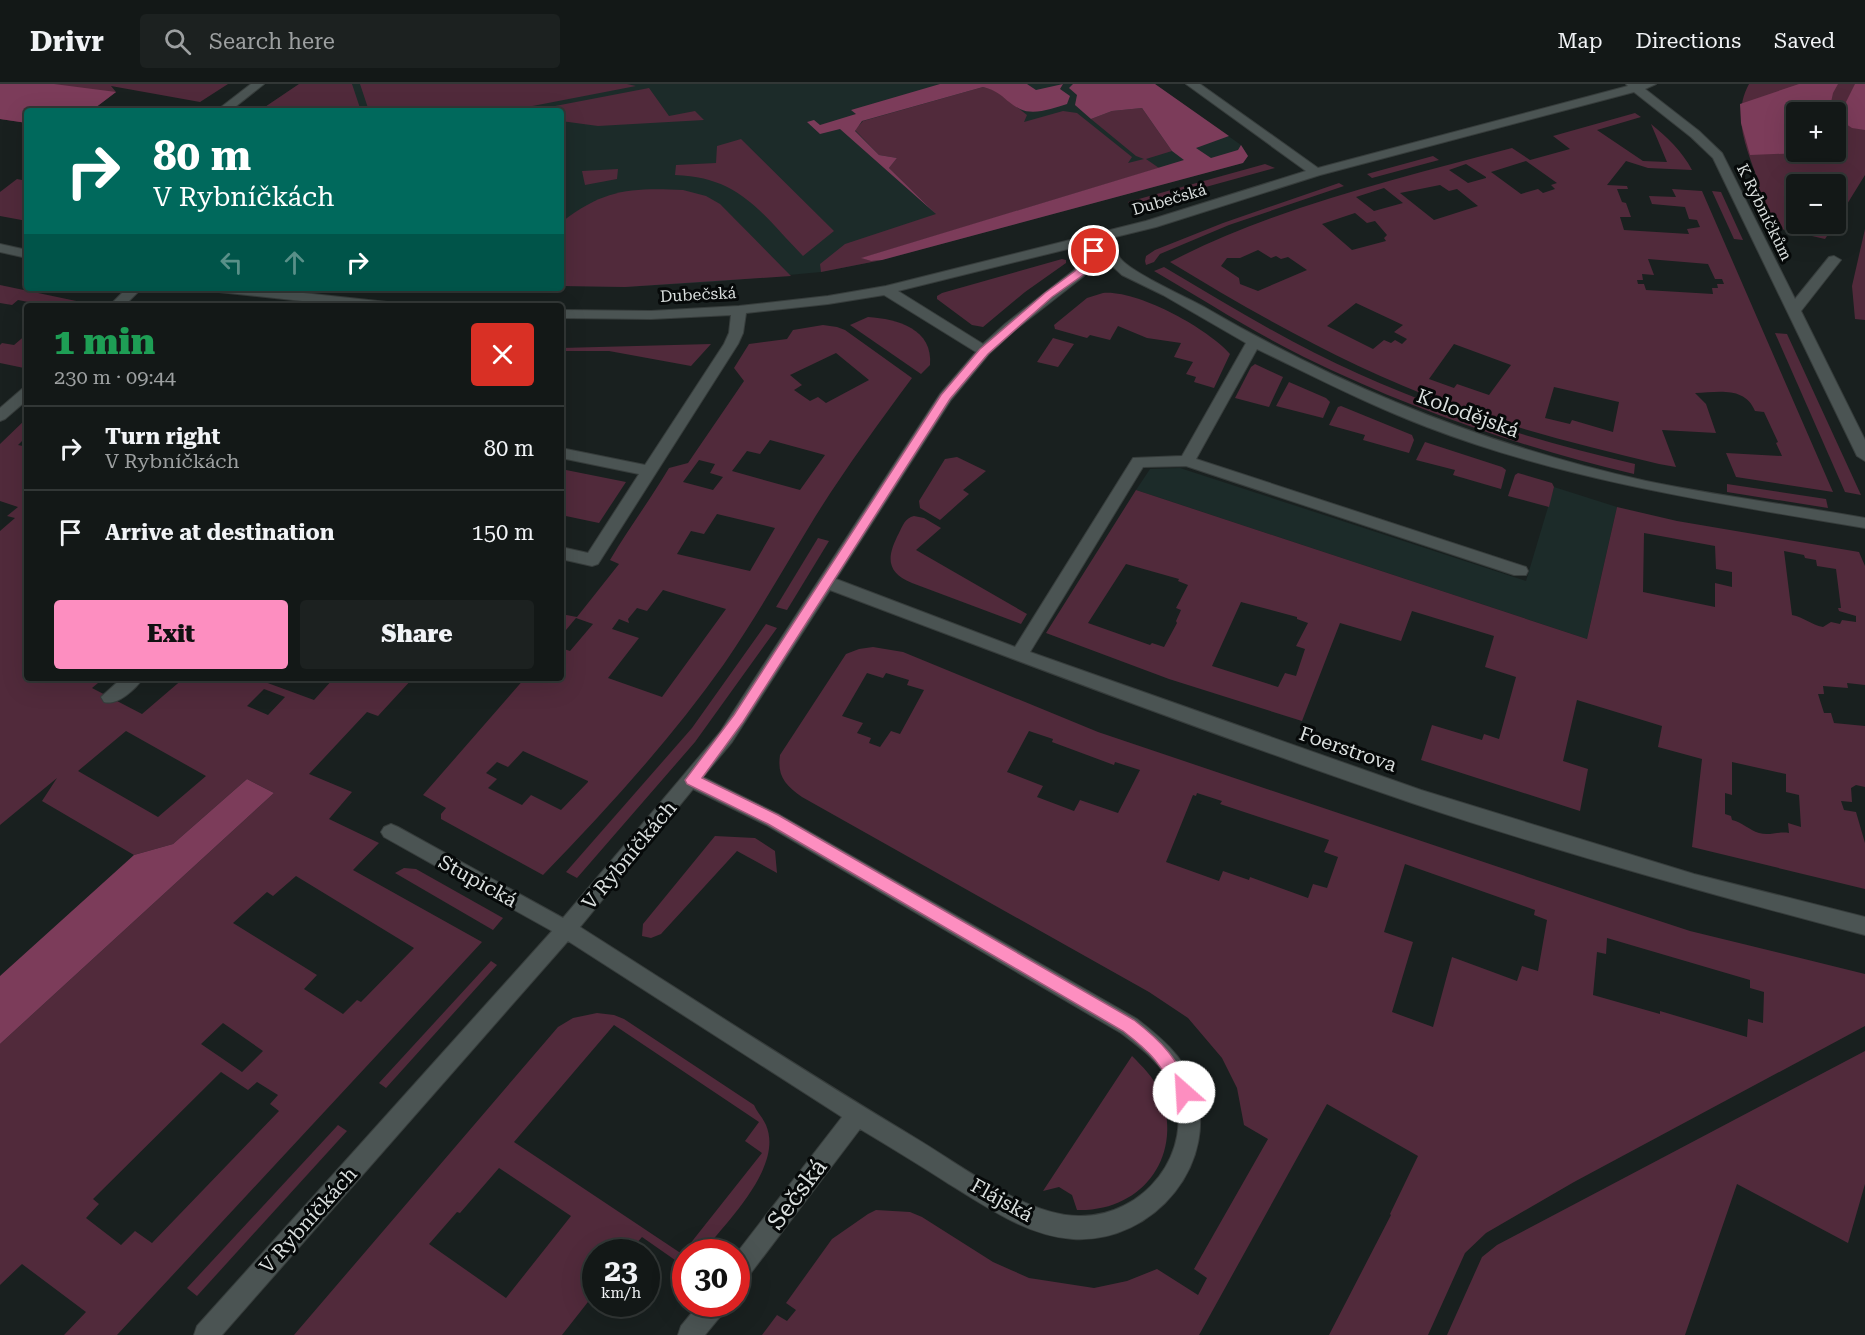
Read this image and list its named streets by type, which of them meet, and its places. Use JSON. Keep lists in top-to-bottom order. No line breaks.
{"streets":{"street":["Dubečská","K Rybníčkům","Kolodějská","Foerstrova","V Rybníčkách","Stupická","Sečská","Flájská"]},"crossings":[["Dubečská","K Rybníčkům"],["Dubečská","Kolodějská"],["Dubečská","V Rybníčkách"],["Kolodějská","V Rybníčkách"],["Foerstrova","V Rybníčkách"],["V Rybníčkách","Stupická"],["V Rybníčkách","Flájská"],["Stupická","Flájská"],["Sečská","Flájská"]],"page":{"header":"Drivr","search":"Search here","nav":["Map","Directions","Saved"],"map_buttons":["+","−"],"turn":["80 m","V Rybníčkách"],"heading":["1 min","230 m · 09:44"],"list":[{"name":"Turn right","note":"V Rybníčkách","value":"80 m"},{"name":"Arrive at destination","value":"150 m"}],"buttons":["Exit","Share"],"speed":"23 km/h","limit":"30"}}
